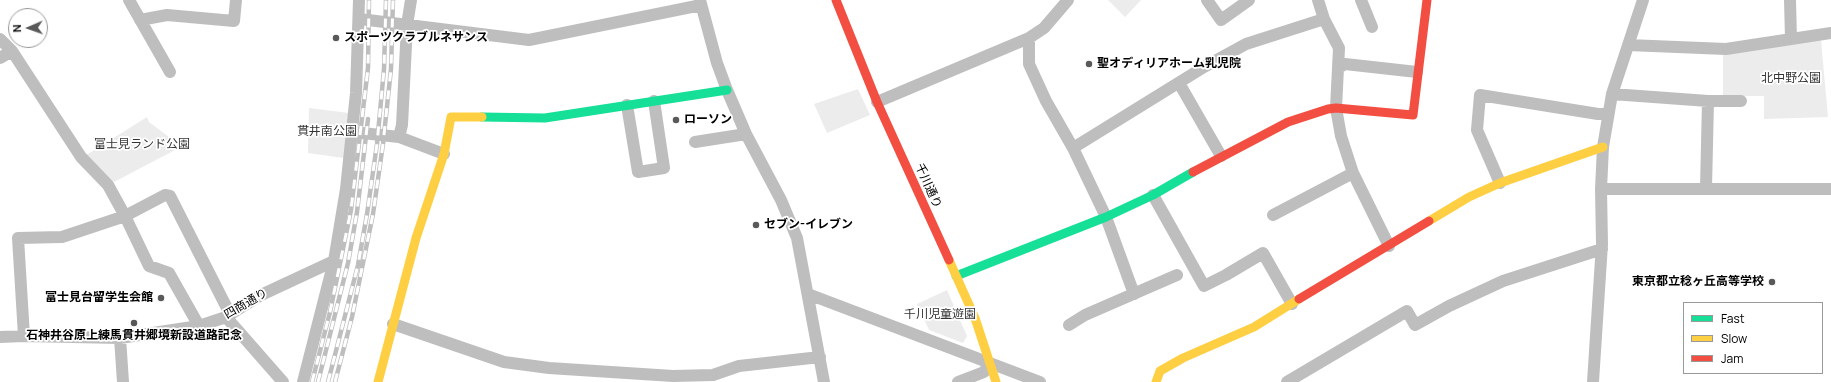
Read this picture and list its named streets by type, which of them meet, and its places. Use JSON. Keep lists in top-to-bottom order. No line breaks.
{"streets":{"street":["千川通り","四商通り"]},"parks":["北中野公園","貫井南公園","富士見ランド公園","千川児童遊園"],"places":["スポーツクラブルネサンス","聖オディリアホーム乳児院","ローソン","セブン-イレブン","東京都立稔ヶ丘高等学校","富士見台留学生会館","石神井谷原上練馬貫井郷境新設道路記念"],"legend":["Fast","Slow","Jam"],"north":"left"}
